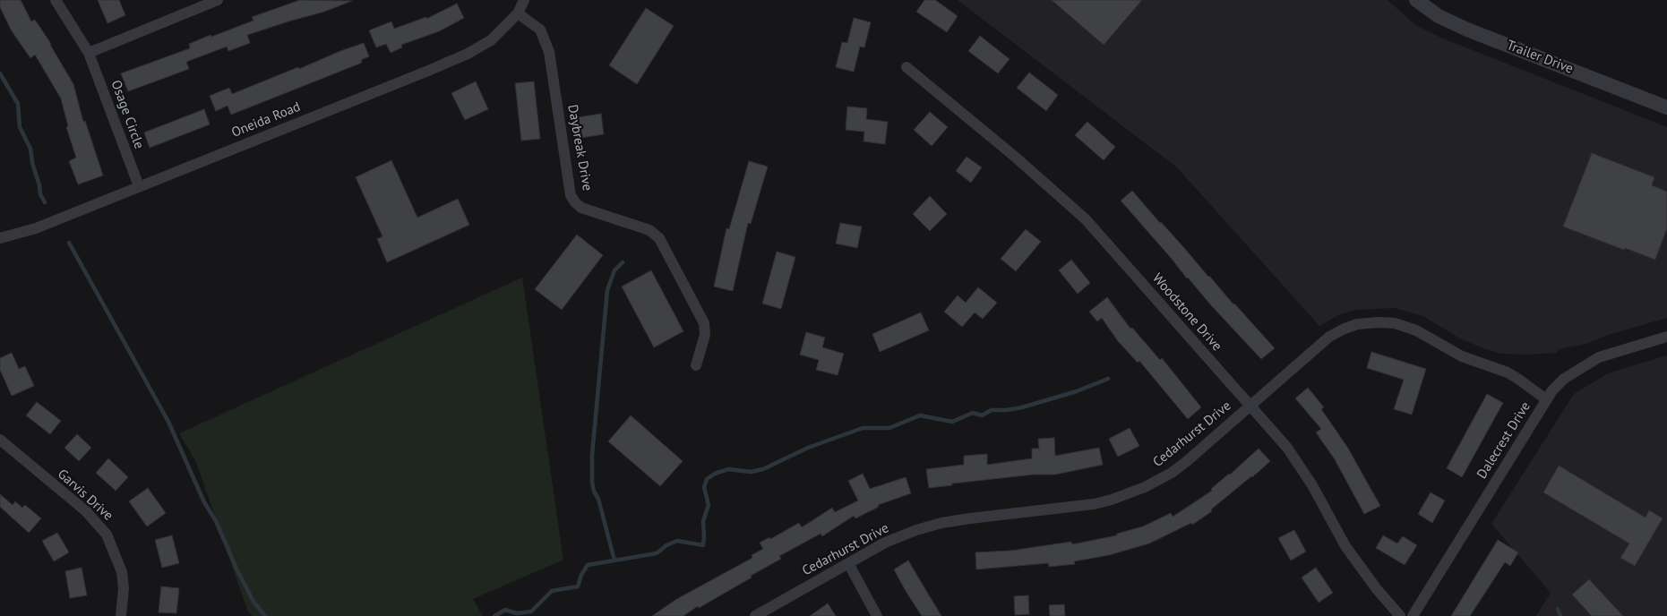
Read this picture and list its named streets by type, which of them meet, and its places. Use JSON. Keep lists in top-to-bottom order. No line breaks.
{"streets":{"street":["Trailer Drive","Osage Circle","Oneida Road","Daybreak Drive","Woodstone Drive","Cedarhurst Drive","Dalecrest Drive","Garvis Drive"]},"crossings":[["Osage Circle","Oneida Road"],["Oneida Road","Daybreak Drive"],["Woodstone Drive","Cedarhurst Drive"],["Cedarhurst Drive","Dalecrest Drive"]]}
